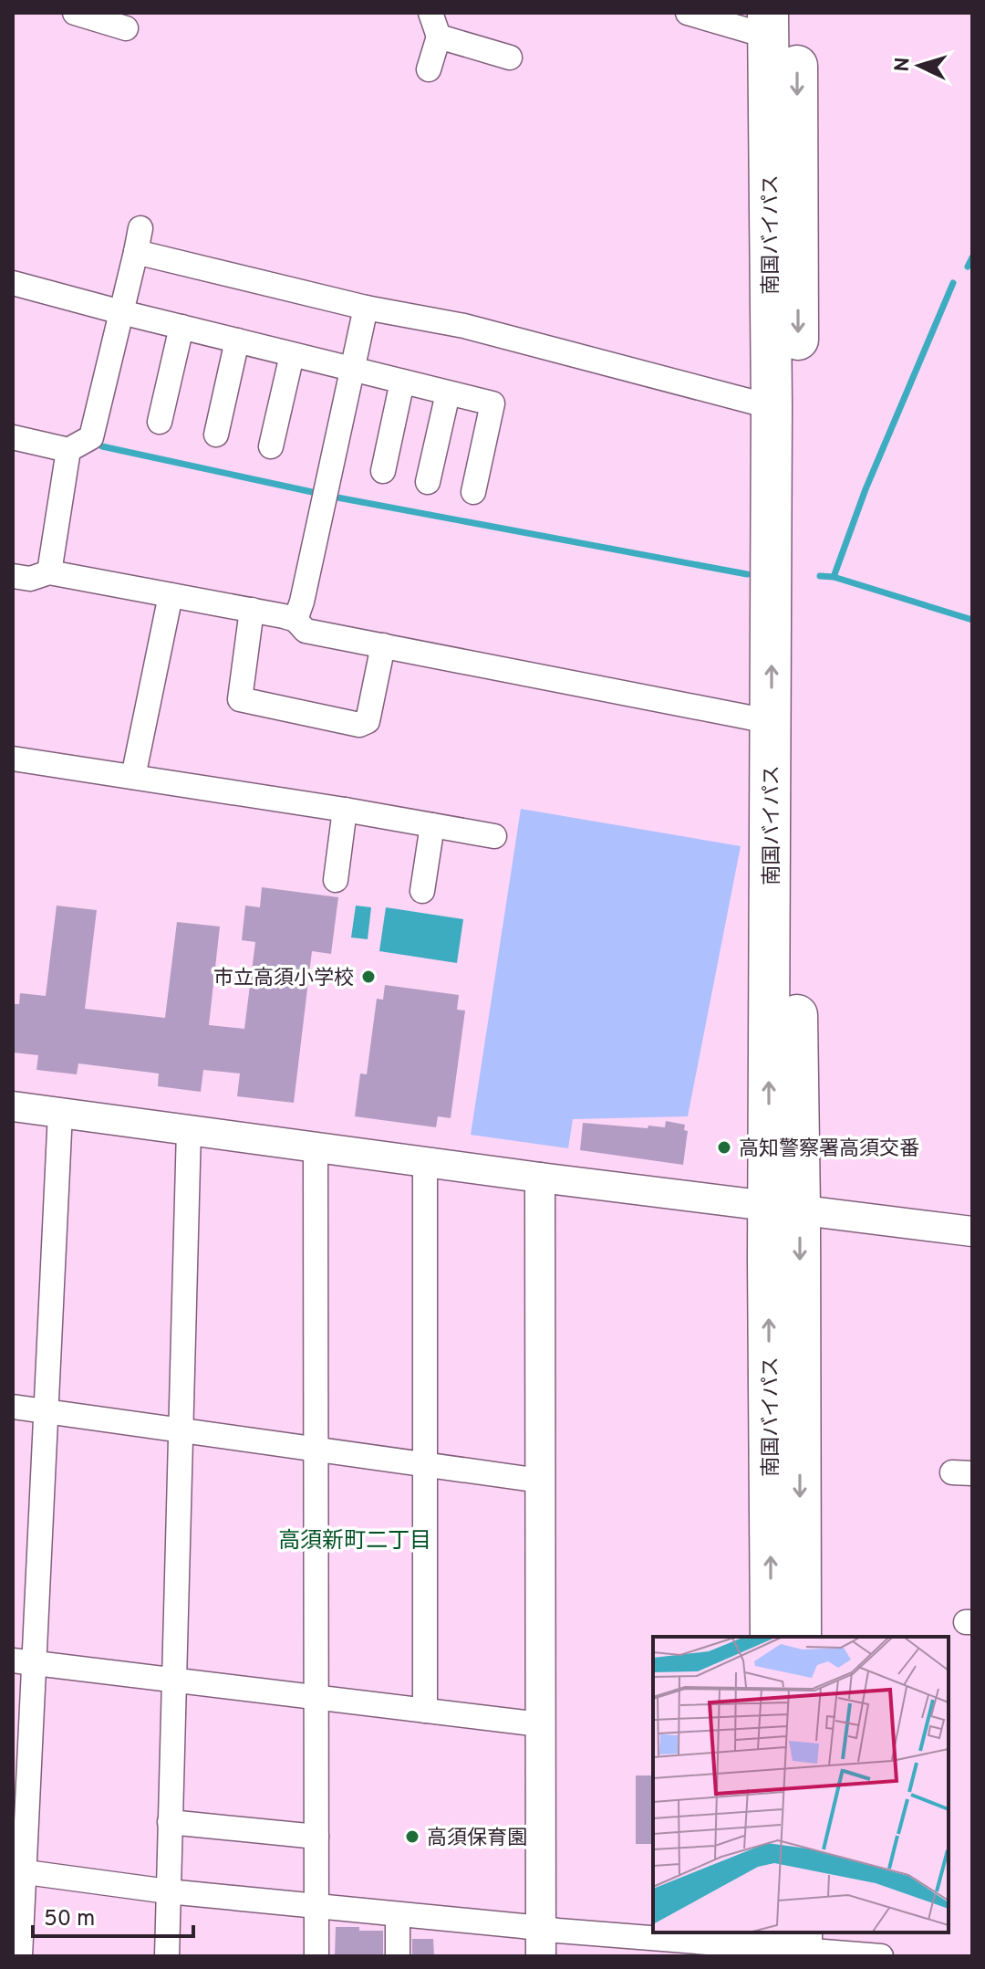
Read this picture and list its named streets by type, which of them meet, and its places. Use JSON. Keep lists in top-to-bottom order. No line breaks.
{"streets":{"highway":["南国バイパス"]},"districts":["高須新町二丁目"],"places":["市立高須小学校","高知警察署高須交番","高須保育園"],"scale_bar":"50 m","north":"left"}
